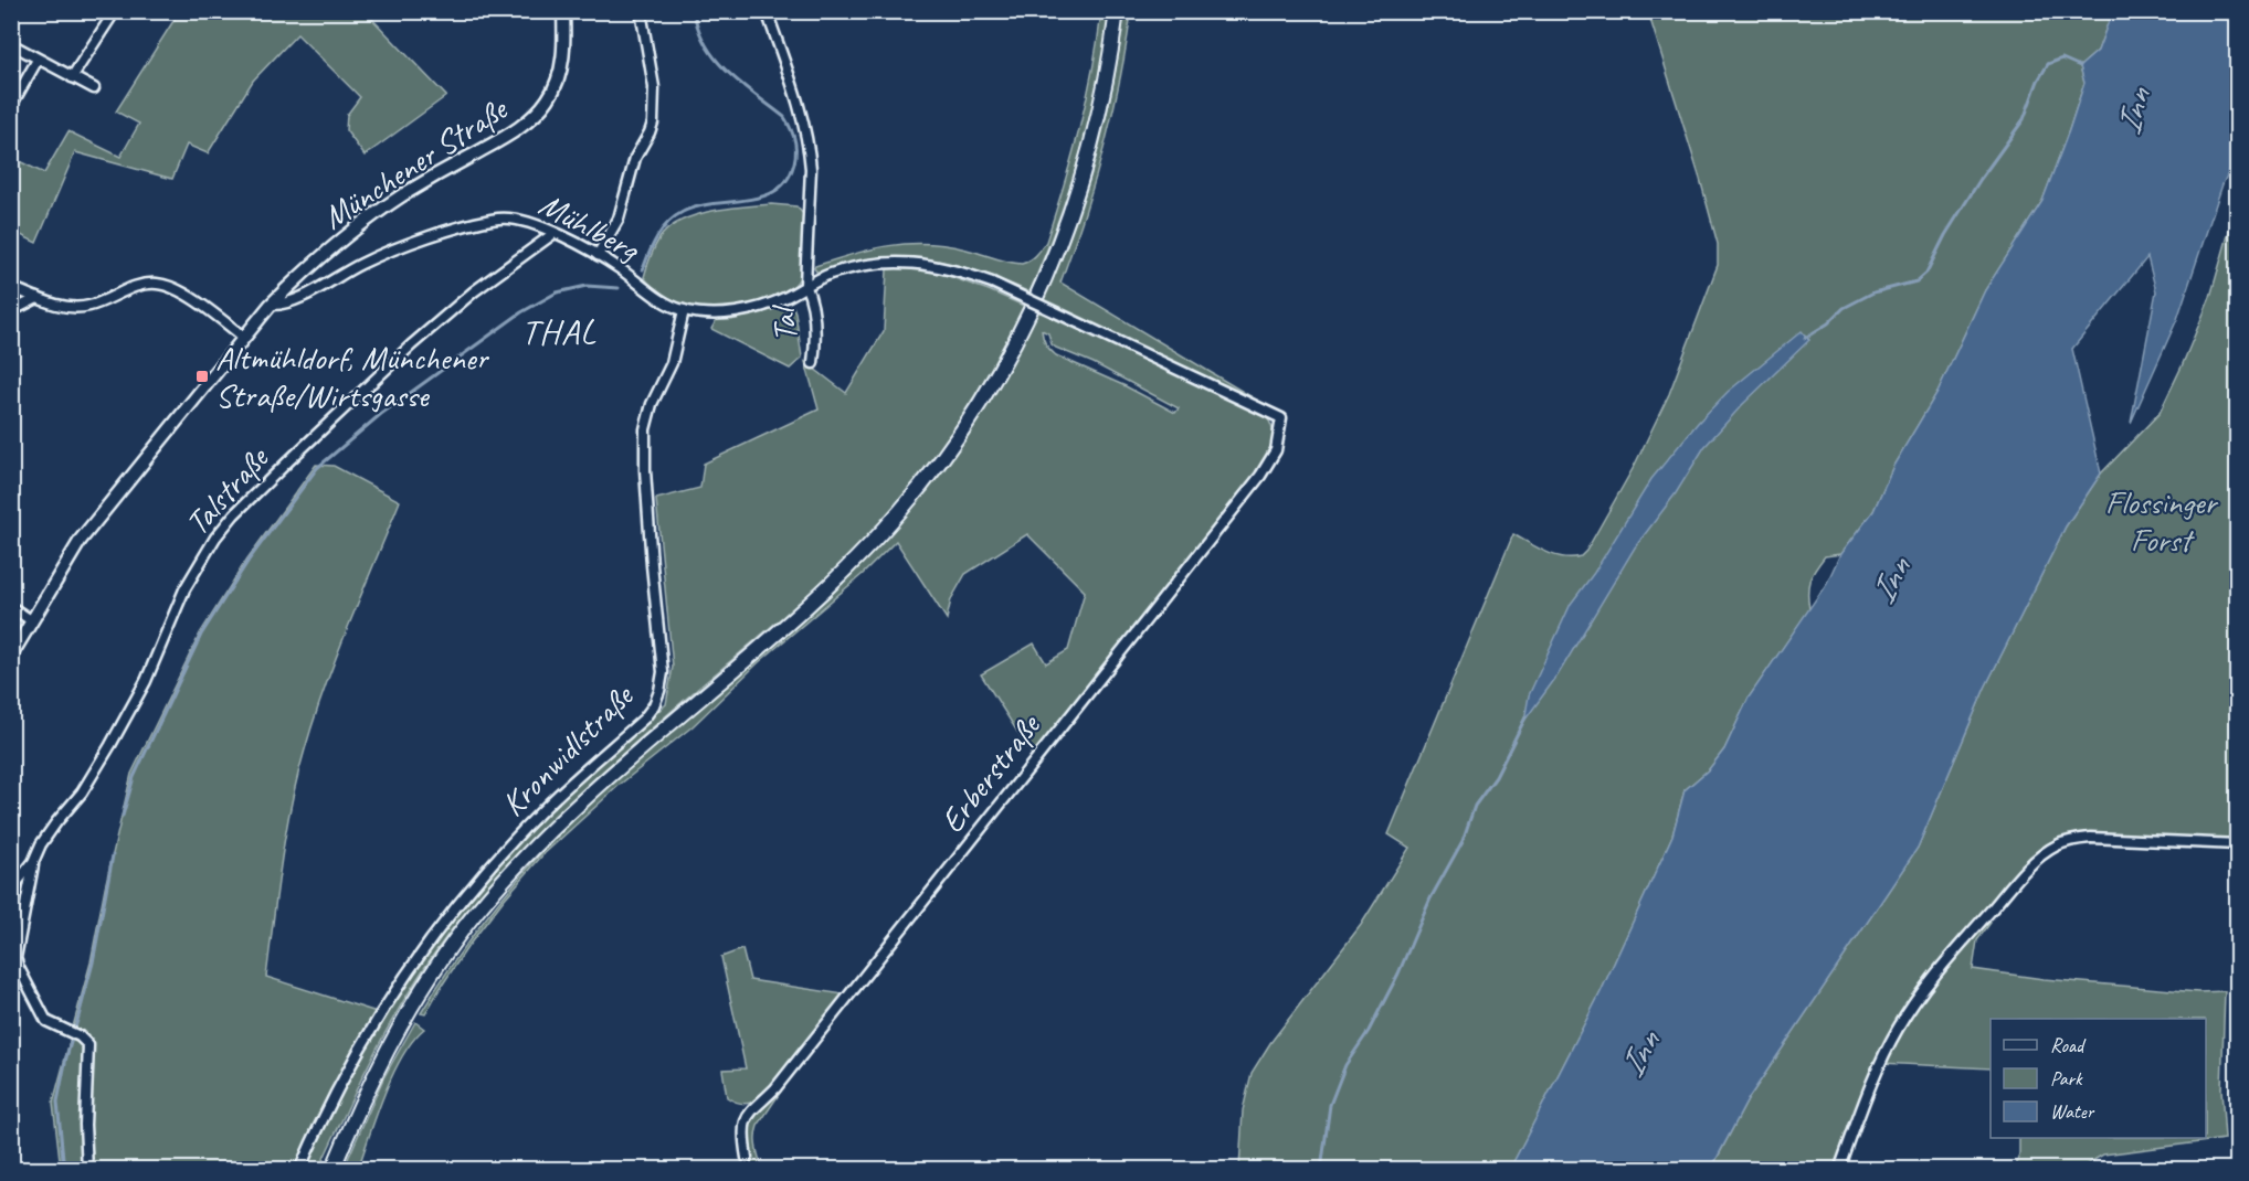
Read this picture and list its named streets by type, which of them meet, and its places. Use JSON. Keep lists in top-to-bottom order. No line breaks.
{"streets":{"street":["Münchener Straße","Mühlberg","Tal","Talstraße","Kronwidlstraße","Erberstraße"]},"crossings":[["Münchener Straße","Mühlberg"],["Mühlberg","Tal"],["Mühlberg","Talstraße"],["Mühlberg","Kronwidlstraße"],["Mühlberg","Erberstraße"]],"districts":["THAL"],"water":["Inn"],"parks":["Flossinger Forst"],"places":{"transit":["Altmühldorf, Münchener Straße/Wirtsgasse"]},"legend":["Road","Park","Water"]}
